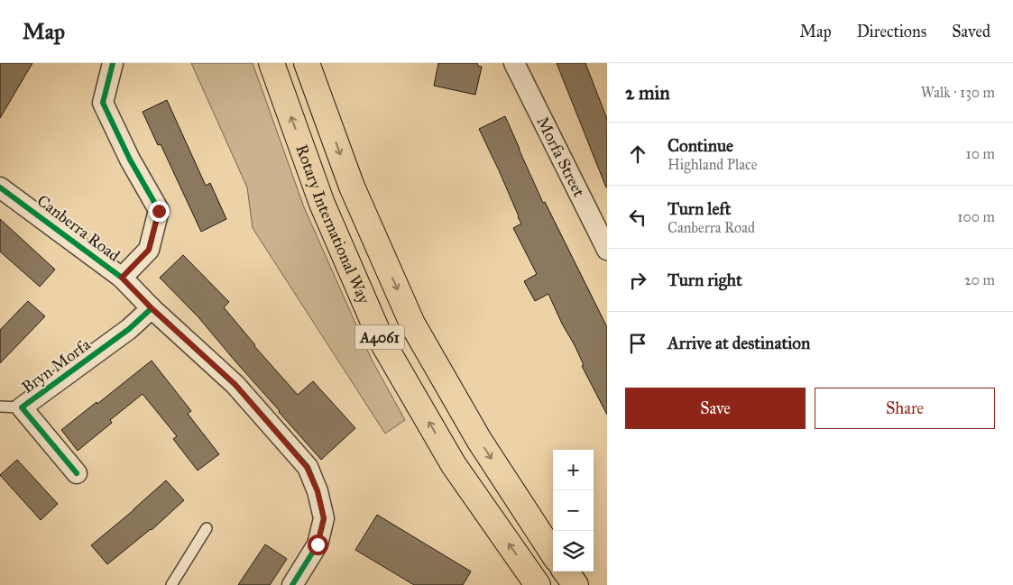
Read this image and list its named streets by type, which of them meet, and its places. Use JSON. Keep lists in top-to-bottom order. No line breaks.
{"streets":{"main road":["Rotary International Way","A4061"],"street":["Morfa Street","Canberra Road","Bryn Morfa"]},"crossings":[["Canberra Road","Bryn Morfa"]],"page":{"header":"Map","nav":["Map","Directions","Saved"],"heading":["2 min","Walk · 130 m"],"list":[["Continue","Highland Place","10 m"],["Turn left","Canberra Road","100 m"],["Turn right","20 m"],"Arrive at destination"],"buttons":["Save","Share"],"map_buttons":["+","−"]}}
